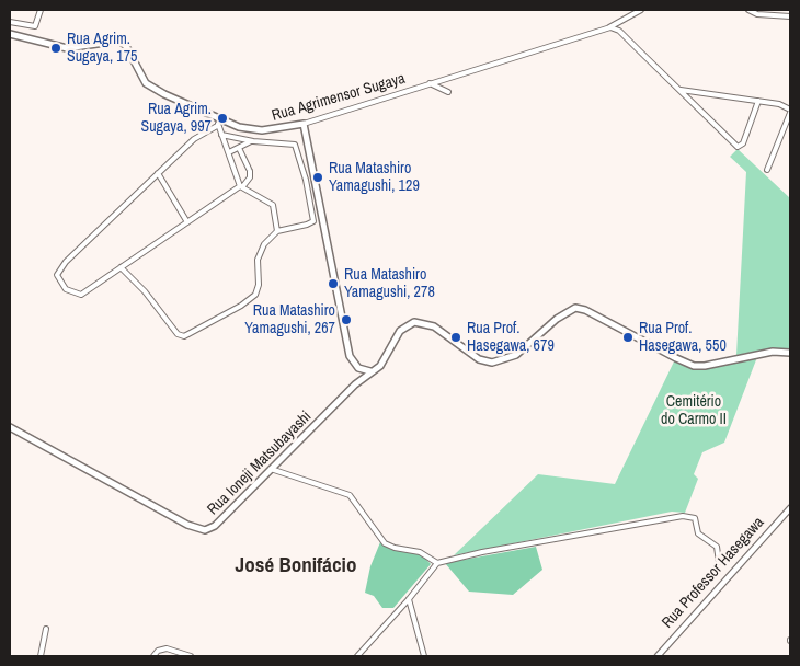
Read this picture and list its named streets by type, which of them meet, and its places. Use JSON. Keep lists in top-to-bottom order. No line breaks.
{"streets":{"main road":["Rua Agrimensor Sugaya","Rua Ioneji Matsubayashi"],"street":["Rua Professor Hasegawa"]},"districts":["José Bonifácio"],"parks":["Cemitério do Carmo II"],"places":["Rua Agrim. Sugaya, 175","Rua Agrim. Sugaya, 997","Rua Matashiro Yamagushi, 129","Rua Matashiro Yamagushi, 278","Rua Matashiro Yamagushi, 267","Rua Prof. Hasegawa, 679","Rua Prof. Hasegawa, 550"]}
